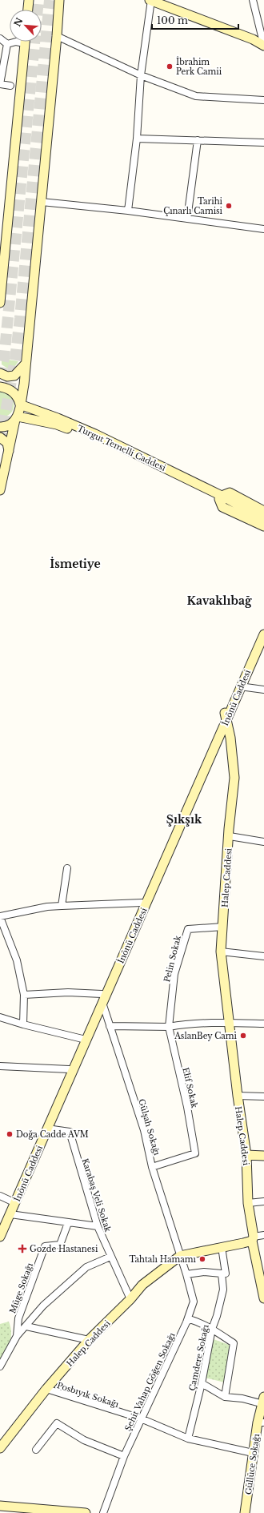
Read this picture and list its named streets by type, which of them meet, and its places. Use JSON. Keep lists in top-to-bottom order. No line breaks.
{"streets":{"main road":["Turgut Temelli Caddesi","İnönü Caddesi","Halep Caddesi","Güllüce Sokağı"],"street":["Pelin Sokak","Elif Sokak","Gülşah Sokağı","Karabaş Veli Sokak","Müge Sokağı","Çamdere Sokağı","Şehit Vahap Göğen Sokağı","Posbıyık Sokağı"]},"crossings":[["İnönü Caddesi","Halep Caddesi"],["İnönü Caddesi","Gülşah Sokağı"],["İnönü Caddesi","Karabaş Veli Sokak"],["Halep Caddesi","Pelin Sokak"],["Halep Caddesi","Gülşah Sokağı"],["Halep Caddesi","Karabaş Veli Sokak"],["Halep Caddesi","Çamdere Sokağı"],["Halep Caddesi","Şehit Vahap Göğen Sokağı"],["Halep Caddesi","Posbıyık Sokağı"],["Pelin Sokak","Elif Sokak"],["Elif Sokak","Gülşah Sokağı"],["Gülşah Sokağı","Şehit Vahap Göğen Sokağı"],["Çamdere Sokağı","Posbıyık Sokağı"],["Şehit Vahap Göğen Sokağı","Posbıyık Sokağı"],["Posbıyık Sokağı","Güllüce Sokağı"]],"districts":["İsmetiye","Kavaklıbağ","Şıkşık"],"places":{"other":["İbrahim Perk Camii","Tarihi Çınarlı Camisi","AslanBey Cami","Doğa Cadde AVM","Tahtalı Hamamı"],"health":["Gozde Hastanesi"]},"scale_bar":"100 m","north":"top left"}
